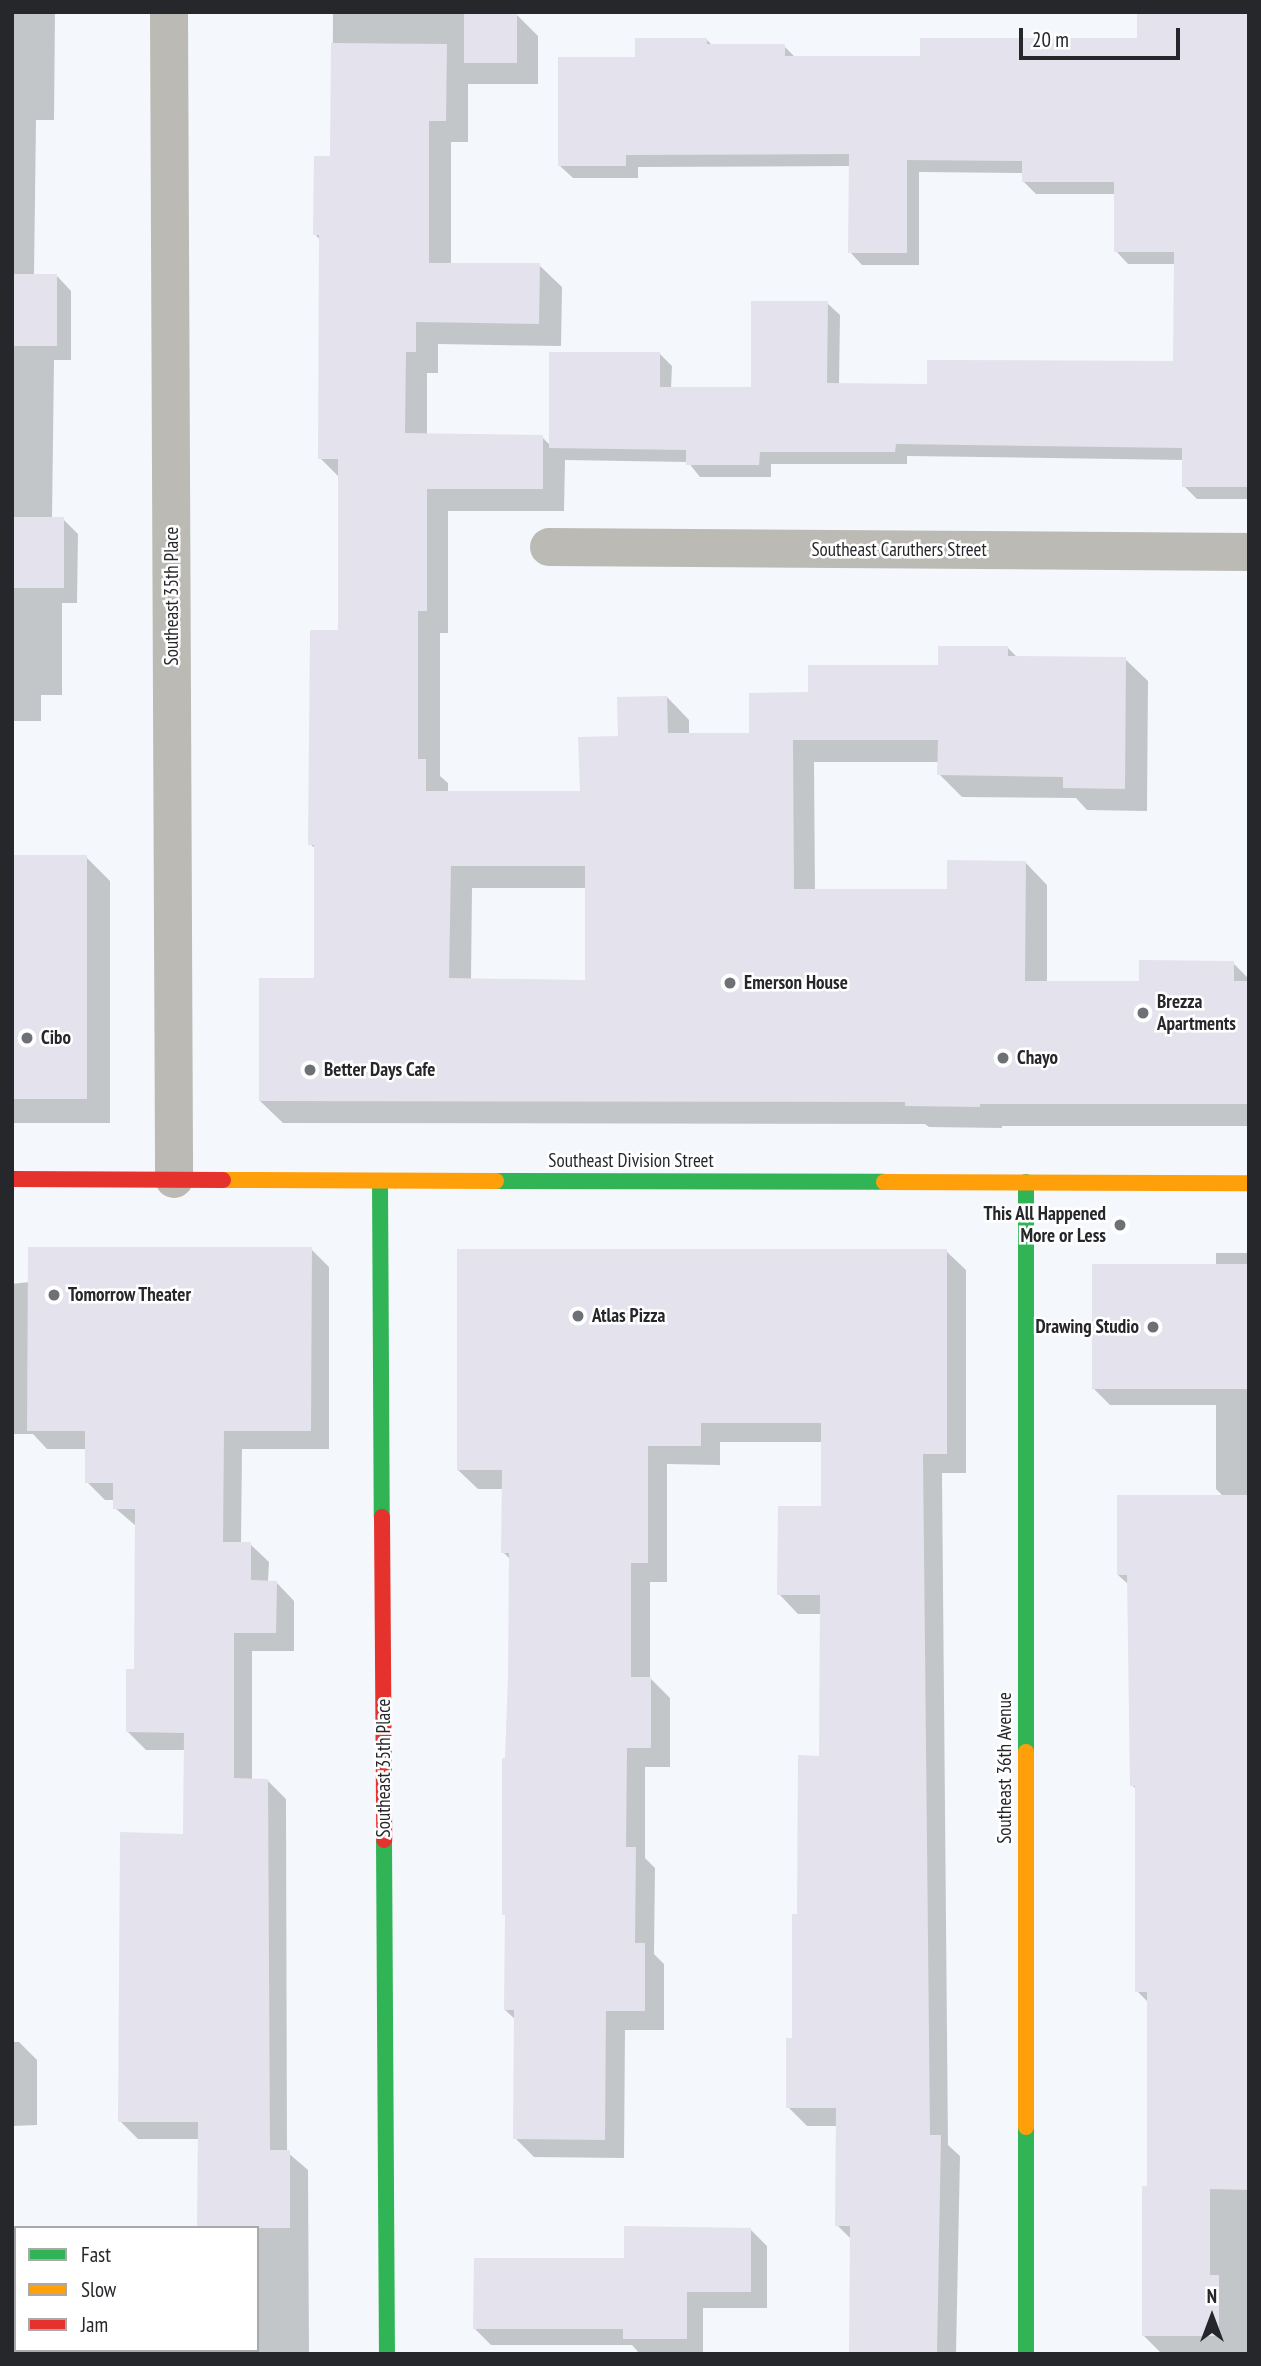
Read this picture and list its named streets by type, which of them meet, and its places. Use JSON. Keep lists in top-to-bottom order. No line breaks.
{"streets":{"street":["Southeast Caruthers Street","Southeast 35th Place","Southeast Division Street","Southeast 36th Avenue"]},"crossings":[["Southeast 35th Place","Southeast Division Street"],["Southeast Division Street","Southeast 36th Avenue"]],"places":["Emerson House","Brezza Apartments","Cibo","Chayo","Better Days Cafe","This All Happened More or Less","Tomorrow Theater","Atlas Pizza","Drawing Studio"],"legend":["Fast","Slow","Jam"],"scale_bar":"20 m","north":"top"}
